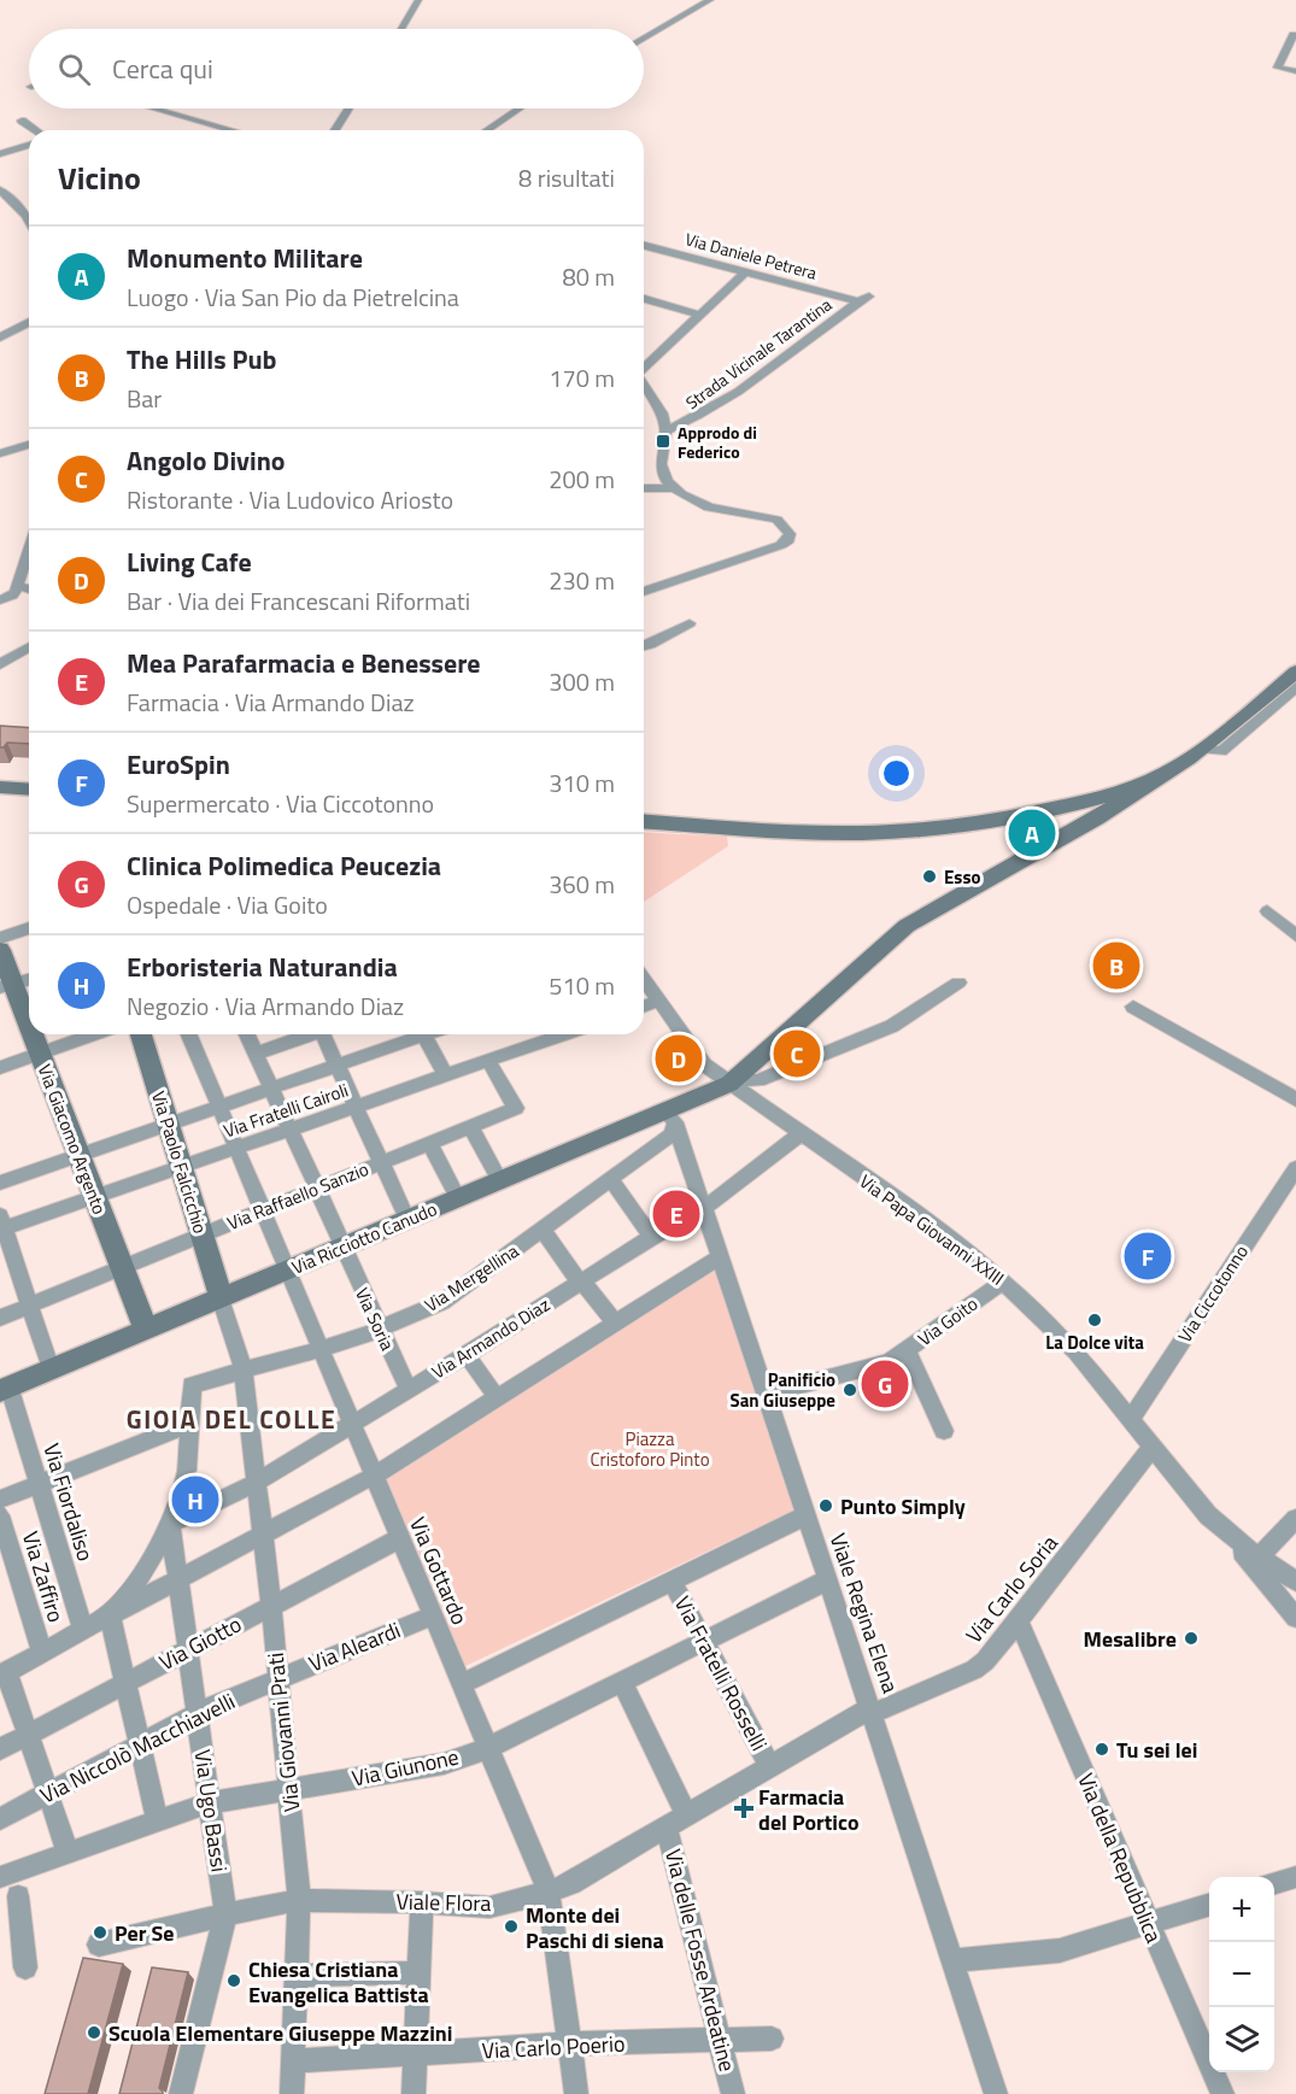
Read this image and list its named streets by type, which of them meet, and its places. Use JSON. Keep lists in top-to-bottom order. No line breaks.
{"streets":{"main road":["Via Giacomo Argento","Via Paolo Falcicchio","Via Ricciotto Canudo"],"street":["Via Daniele Petrera","Strada Vicinale Tarantina","Via Fratelli Cairoli","Via Raffaello Sanzio","Via Papa Giovanni XXIII","Via Mergellina","Via Ciccotonno","Via Soria","Via Goito","Via Armando Diaz","Via Fiordaliso","Via Gottardo","Via Zaffiro","Via Carlo Soria","Viale Regina Elena","Via Giotto","Via Aleardi","Via Fratelli Rosselli","Via Giovanni Prati","Via Niccolò Macchiavelli","Via Giunone","Via Ugo Bassi","Via della Repubblica","Viale Flora","Via delle Fosse Ardeatine","Via Carlo Poerio"]},"crossings":[["Via Daniele Petrera","Strada Vicinale Tarantina"],["Via Fratelli Cairoli","Via Giacomo Argento"],["Via Fratelli Cairoli","Via Paolo Falcicchio"],["Via Fratelli Cairoli","Via Raffaello Sanzio"],["Via Fratelli Cairoli","Via Soria"],["Via Fratelli Cairoli","Via Gottardo"],["Via Giacomo Argento","Via Raffaello Sanzio"],["Via Giacomo Argento","Via Ricciotto Canudo"],["Via Paolo Falcicchio","Via Raffaello Sanzio"],["Via Paolo Falcicchio","Via Ricciotto Canudo"],["Via Paolo Falcicchio","Via Giovanni Prati"],["Via Raffaello Sanzio","Via Soria"],["Via Raffaello Sanzio","Via Gottardo"],["Via Papa Giovanni XXIII","Via Ricciotto Canudo"],["Via Papa Giovanni XXIII","Via Ciccotonno"],["Via Papa Giovanni XXIII","Via Goito"],["Via Papa Giovanni XXIII","Via Armando Diaz"],["Via Papa Giovanni XXIII","Via Carlo Soria"],["Via Ricciotto Canudo","Via Mergellina"],["Via Ricciotto Canudo","Via Soria"],["Via Ricciotto Canudo","Via Fiordaliso"],["Via Ricciotto Canudo","Via Gottardo"],["Via Ricciotto Canudo","Viale Regina Elena"],["Via Ricciotto Canudo","Via Giovanni Prati"],["Via Mergellina","Via Soria"],["Via Mergellina","Via Gottardo"],["Via Mergellina","Viale Regina Elena"],["Via Mergellina","Via Giovanni Prati"],["Via Soria","Via Armando Diaz"],["Via Goito","Viale Regina Elena"],["Via Armando Diaz","Via Gottardo"],["Via Armando Diaz","Viale Regina Elena"],["Via Armando Diaz","Via Giovanni Prati"],["Via Armando Diaz","Via Ugo Bassi"],["Via Gottardo","Via Giotto"],["Via Gottardo","Via Aleardi"],["Via Gottardo","Via Giunone"],["Via Gottardo","Viale Flora"],["Via Gottardo","Via Carlo Poerio"],["Via Carlo Soria","Viale Regina Elena"],["Via Carlo Soria","Via della Repubblica"],["Via Carlo Soria","Viale Flora"],["Viale Regina Elena","Via Giunone"],["Viale Regina Elena","Viale Flora"],["Via Giotto","Via Giovanni Prati"],["Via Giotto","Via Ugo Bassi"],["Via Aleardi","Via Giovanni Prati"],["Via Aleardi","Via Niccolò Macchiavelli"],["Via Fratelli Rosselli","Via Giunone"],["Via Fratelli Rosselli","Viale Flora"],["Via Giovanni Prati","Via Niccolò Macchiavelli"],["Via Giovanni Prati","Via Giunone"],["Via Giovanni Prati","Viale Flora"],["Via Giovanni Prati","Via Carlo Poerio"],["Via Niccolò Macchiavelli","Via Ugo Bassi"],["Via Giunone","Via Ugo Bassi"],["Via Giunone","Via delle Fosse Ardeatine"],["Via Ugo Bassi","Viale Flora"],["Viale Flora","Via delle Fosse Ardeatine"],["Via delle Fosse Ardeatine","Via Carlo Poerio"]],"districts":["GIOIA DEL COLLE"],"parks":["Piazza Cristoforo Pinto"],"places":{"transit":["Approdo di Federico"],"other":["Esso","La Dolce vita","Panificio San Giuseppe","Punto Simply","Mesalibre","Tu sei lei","Monte dei Paschi di siena","Per Se","Chiesa Cristiana Evangelica Battista","Scuola Elementare Giuseppe Mazzini"],"health":["Farmacia del Portico"]},"page":{"search":"Cerca qui","heading":["Vicino","8 risultati"],"list":[{"mark":"A","name":"Monumento Militare","note":"Luogo · Via San Pio da Pietrelcina","value":"80 m"},{"mark":"B","name":"The Hills Pub","note":"Bar","value":"170 m"},{"mark":"C","name":"Angolo Divino","note":"Ristorante · Via Ludovico Ariosto","value":"200 m"},{"mark":"D","name":"Living Cafe","note":"Bar · Via dei Francescani Riformati","value":"230 m"},{"mark":"E","name":"Mea Parafarmacia e Benessere","note":"Farmacia · Via Armando Diaz","value":"300 m"},{"mark":"F","name":"EuroSpin","note":"Supermercato · Via Ciccotonno","value":"310 m"},{"mark":"G","name":"Clinica Polimedica Peucezia","note":"Ospedale · Via Goito","value":"360 m"},{"mark":"H","name":"Erboristeria Naturandia","note":"Negozio · Via Armando Diaz","value":"510 m"}],"pins":["A","B","C","D","E","F","G","H"],"map_buttons":["+","−"]}}
